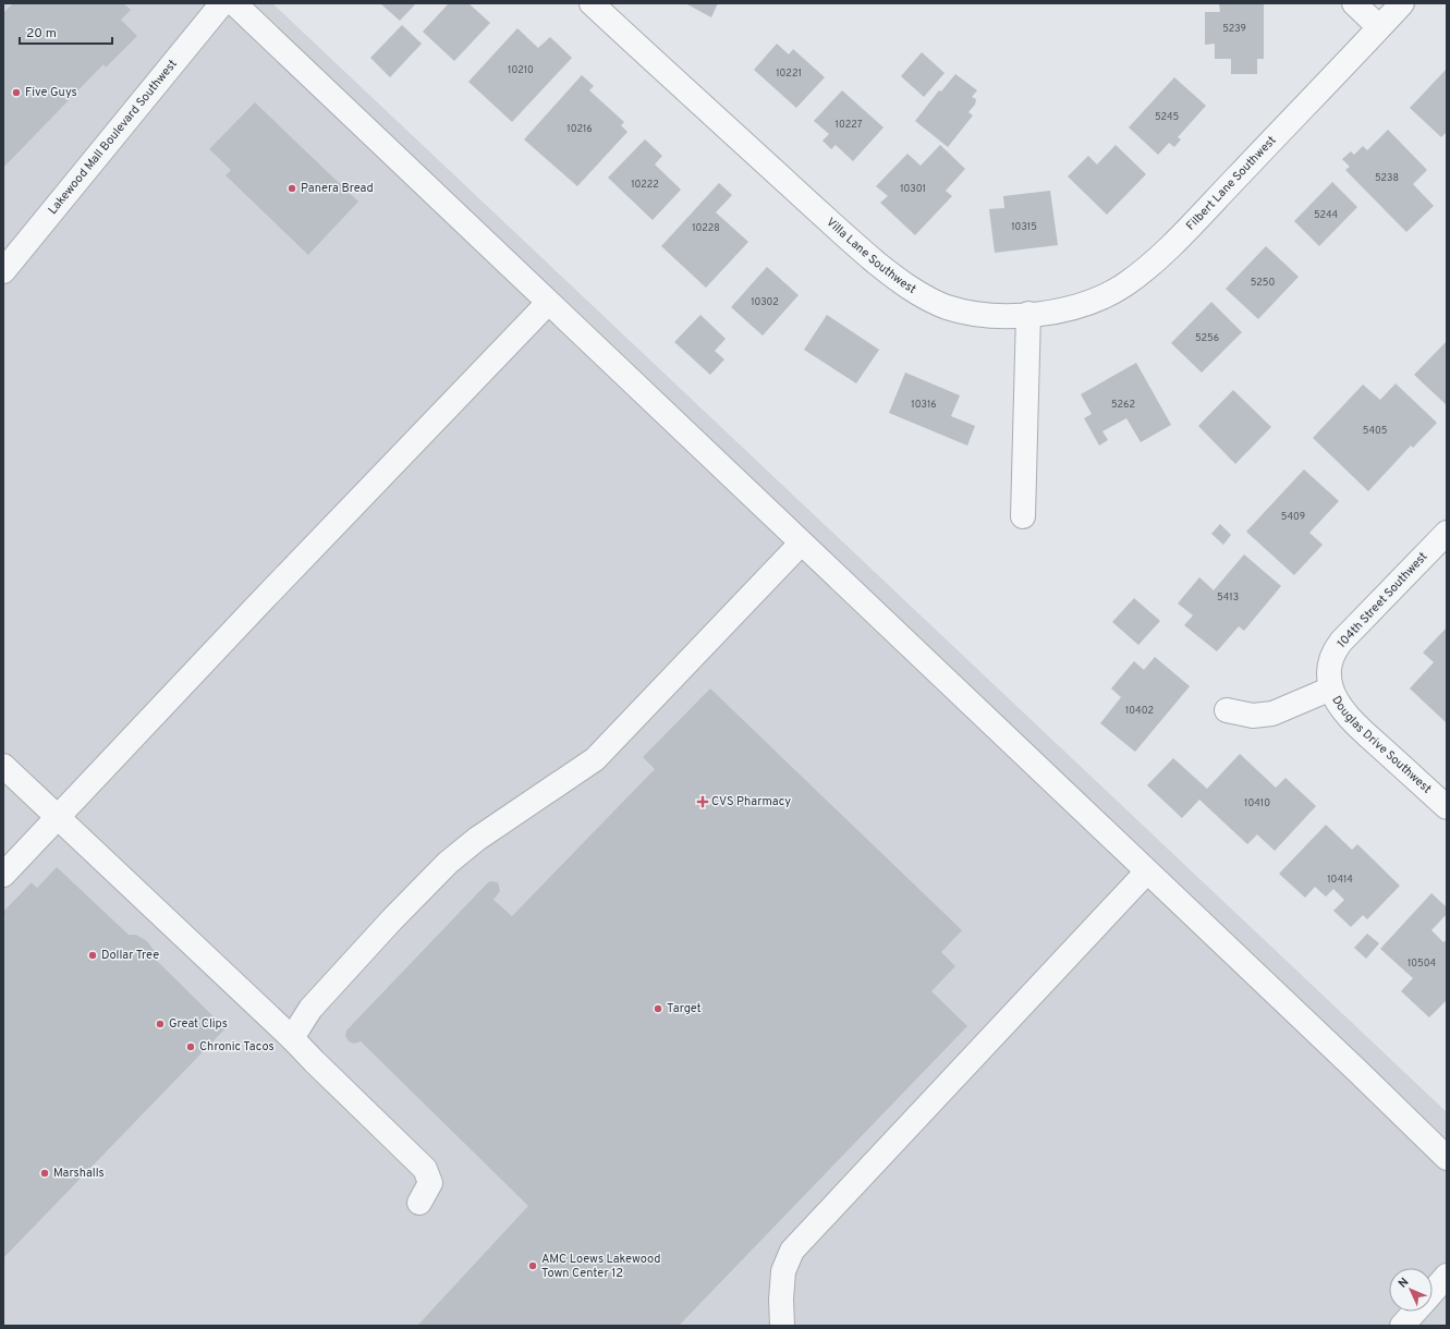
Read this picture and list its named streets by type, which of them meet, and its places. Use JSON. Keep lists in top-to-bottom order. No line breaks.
{"streets":{"street":["Lakewood Mall Boulevard Southwest","Filbert Lane Southwest","Villa Lane Southwest","104th Street Southwest","Douglas Drive Southwest"]},"crossings":[["Filbert Lane Southwest","Villa Lane Southwest"],["104th Street Southwest","Douglas Drive Southwest"]],"places":{"other":["Five Guys","Panera Bread","Dollar Tree","Target","Great Clips","Chronic Tacos","Marshalls","AMC Loews Lakewood Town Center 12"],"health":["CVS Pharmacy"]},"house_numbers":["5239","10210","10221","5245","10227","10216","5238","10222","10301","5244","10315","10228","5250","10302","5256","10316","5262","5405","5409","5413","10402","10410","10414","10504"],"scale_bar":"20 m","north":"top left"}
